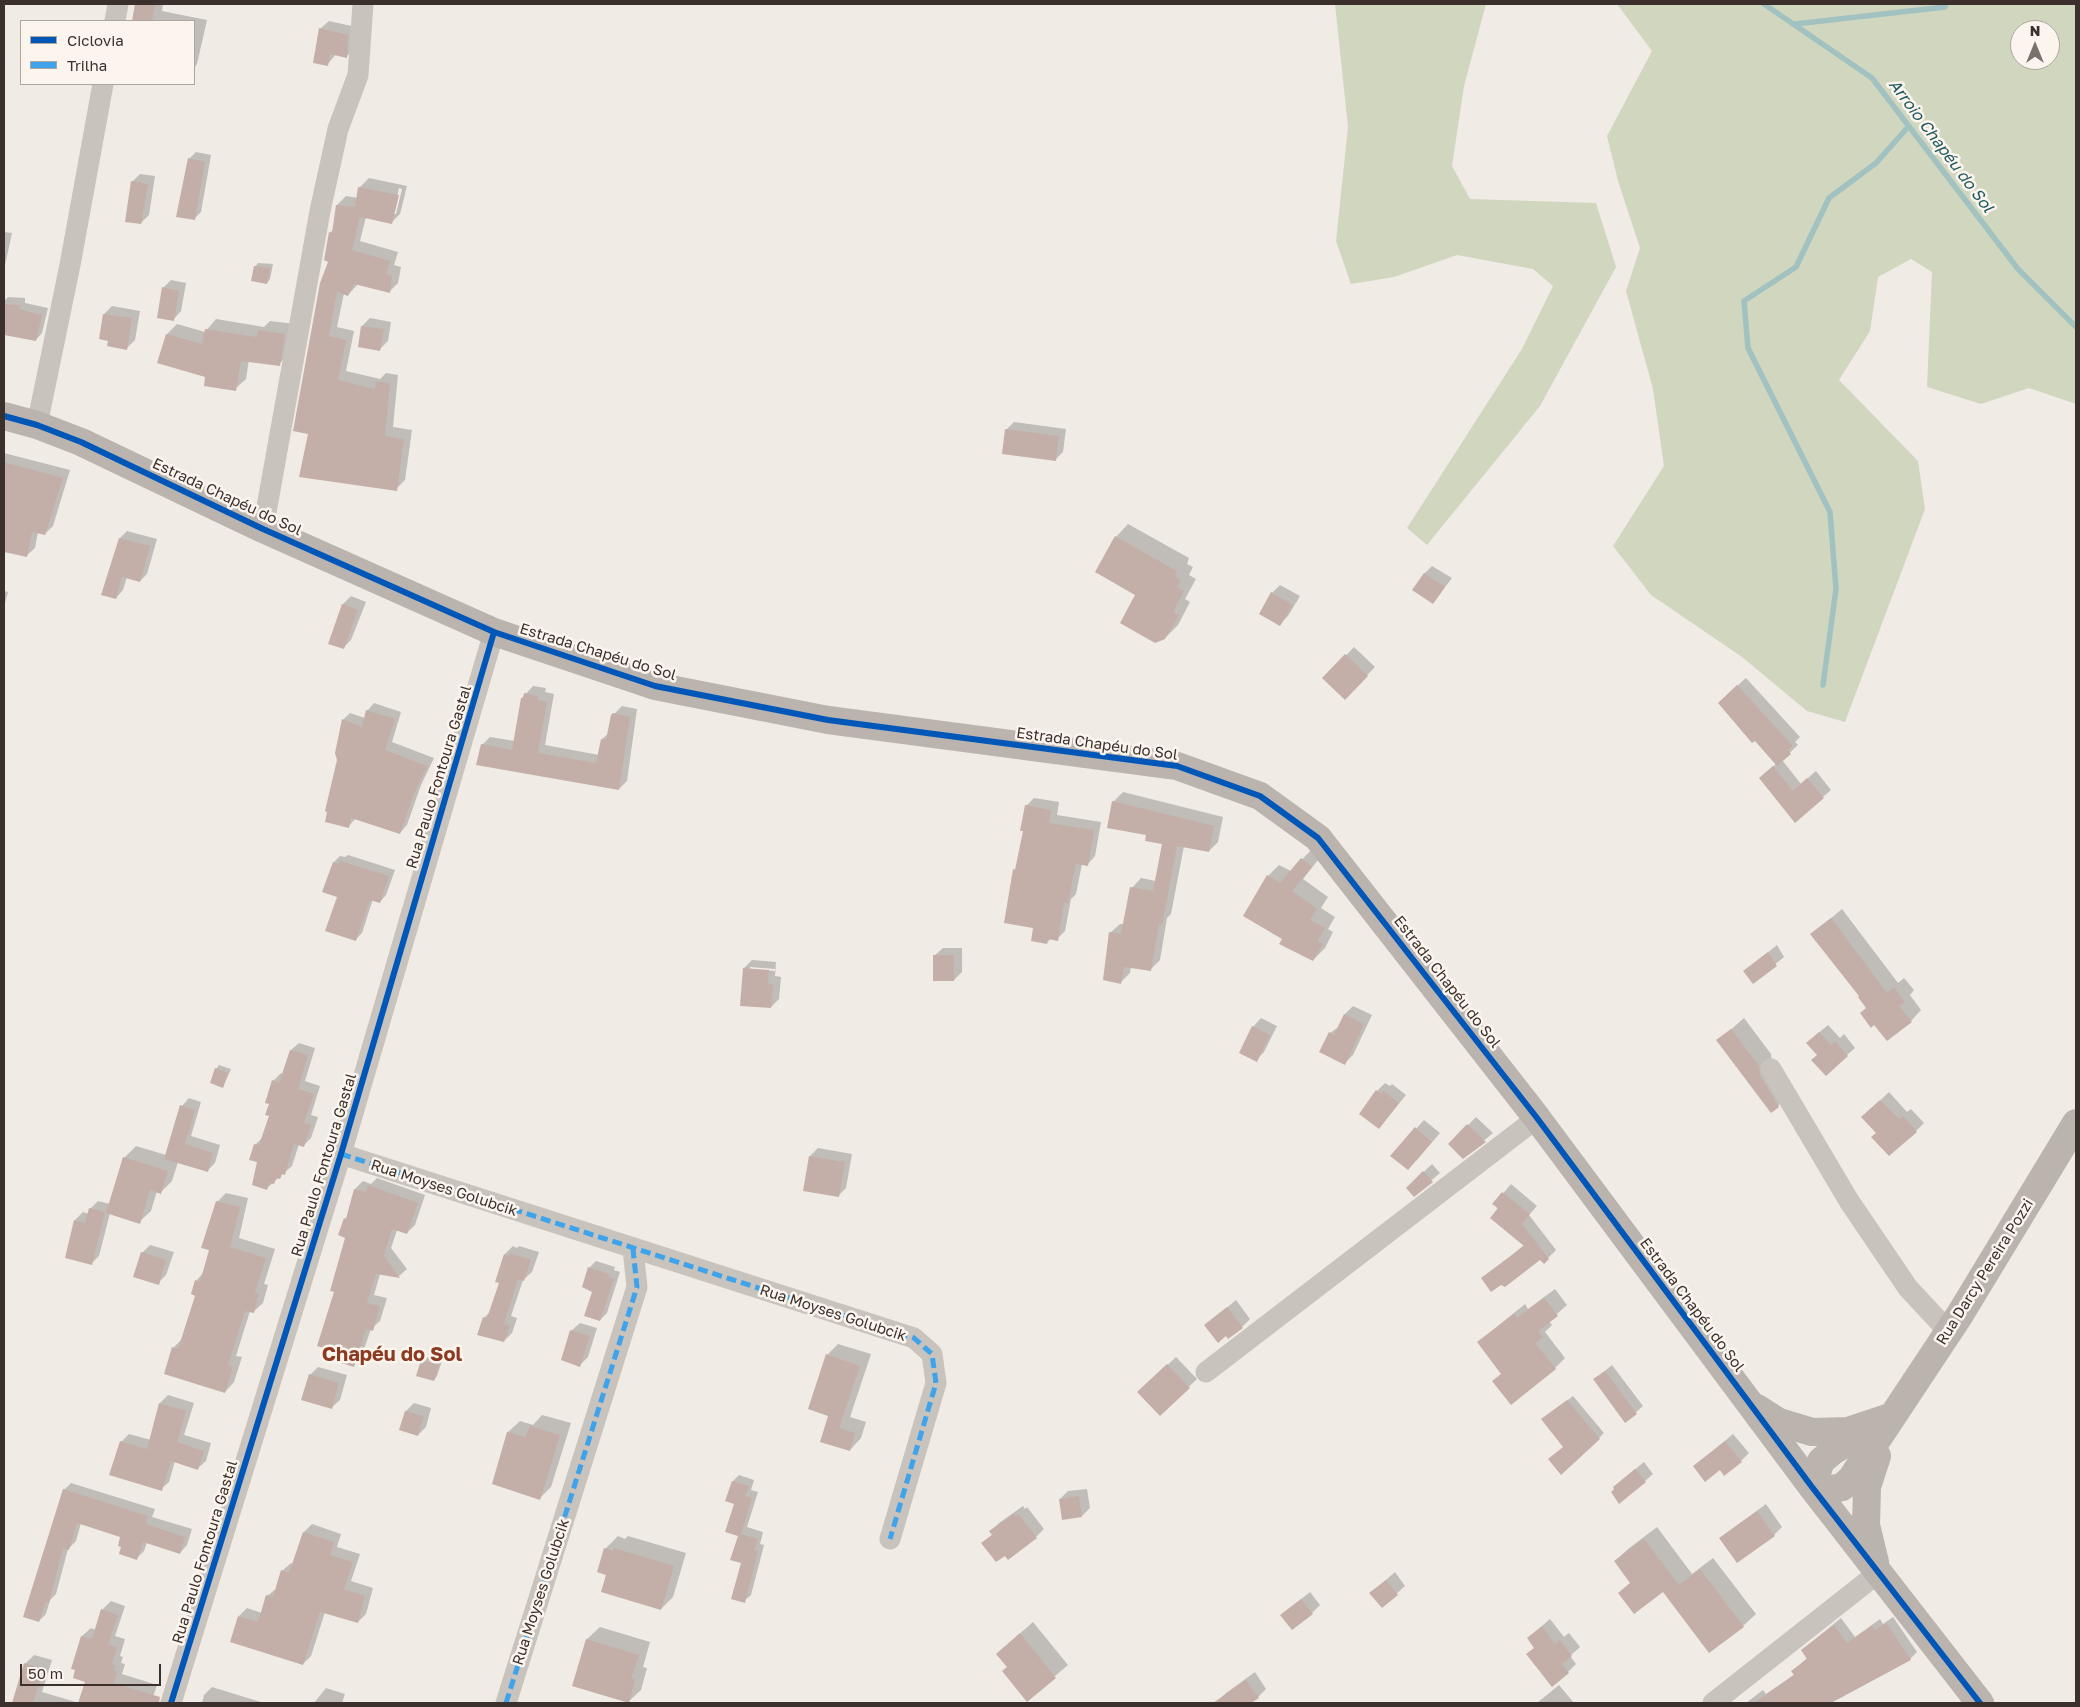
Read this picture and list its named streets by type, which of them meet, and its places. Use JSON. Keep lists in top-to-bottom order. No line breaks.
{"streets":{"main road":["Estrada Chapéu do Sol","Rua Darcy Pereira Pozzi"],"street":["Rua Paulo Fontoura Gastal","Rua Moyses Golubcik"]},"crossings":[["Estrada Chapéu do Sol","Rua Paulo Fontoura Gastal"],["Estrada Chapéu do Sol","Rua Darcy Pereira Pozzi"],["Rua Paulo Fontoura Gastal","Rua Moyses Golubcik"]],"districts":["Chapéu do Sol"],"water":["Arroio Chapéu do Sol"],"legend":["Ciclovia","Trilha"],"scale_bar":"50 m","north":"top"}
